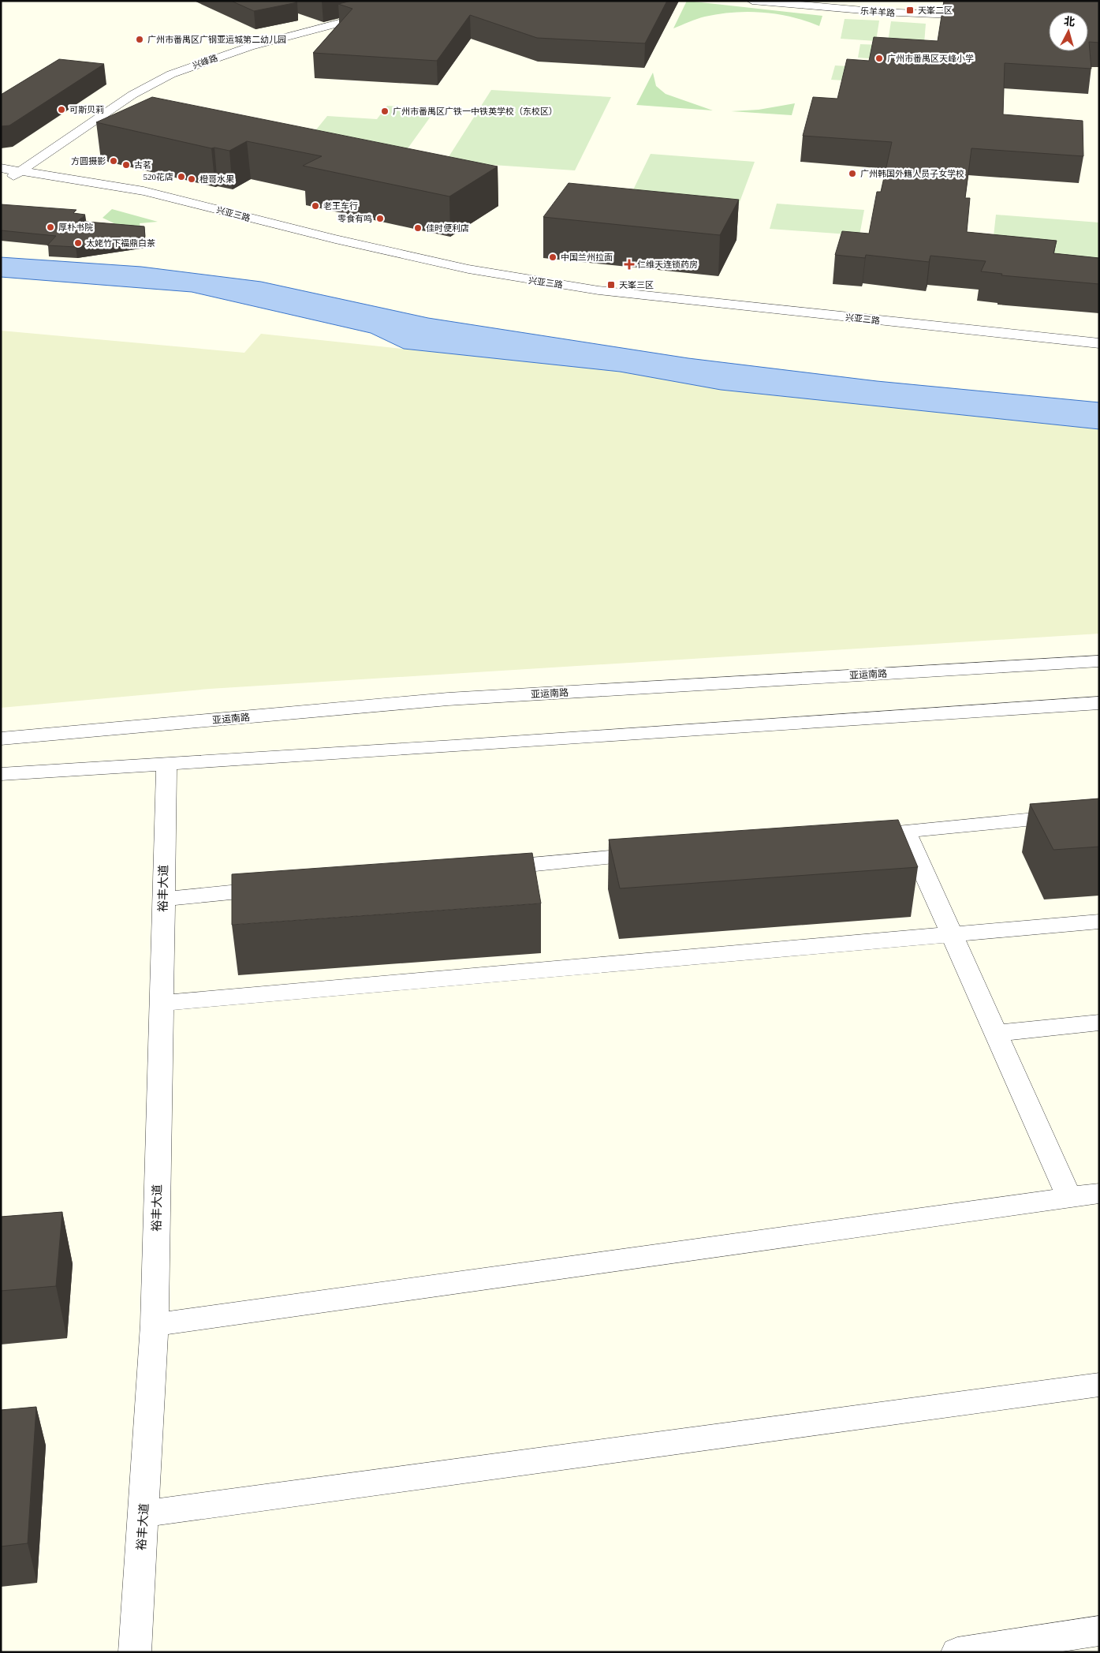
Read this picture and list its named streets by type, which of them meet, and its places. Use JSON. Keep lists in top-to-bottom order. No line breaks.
{"streets":{"street":["乐羊羊路","兴峰路","兴亚三路","亚运南路","裕丰大道"]},"crossings":[["兴峰路","兴亚三路"]],"places":{"transit":["天峯二区","天峯三区"],"other":["广州市番禺区广钢亚运城第二幼儿园","广州市番禺区天峰小学","可斯贝莉","广州市番禺区广铁一中铁英学校（东校区）","方圆摄影","古茗","广州韩国外籍人员子女学校","520花店","橙哥水果","老王车行","零食有鸣","厚朴书院","佳时便利店","太姥竹下福鼎白茶","中国兰州拉面"],"health":["仁维天连锁药房"]},"north":"top"}
